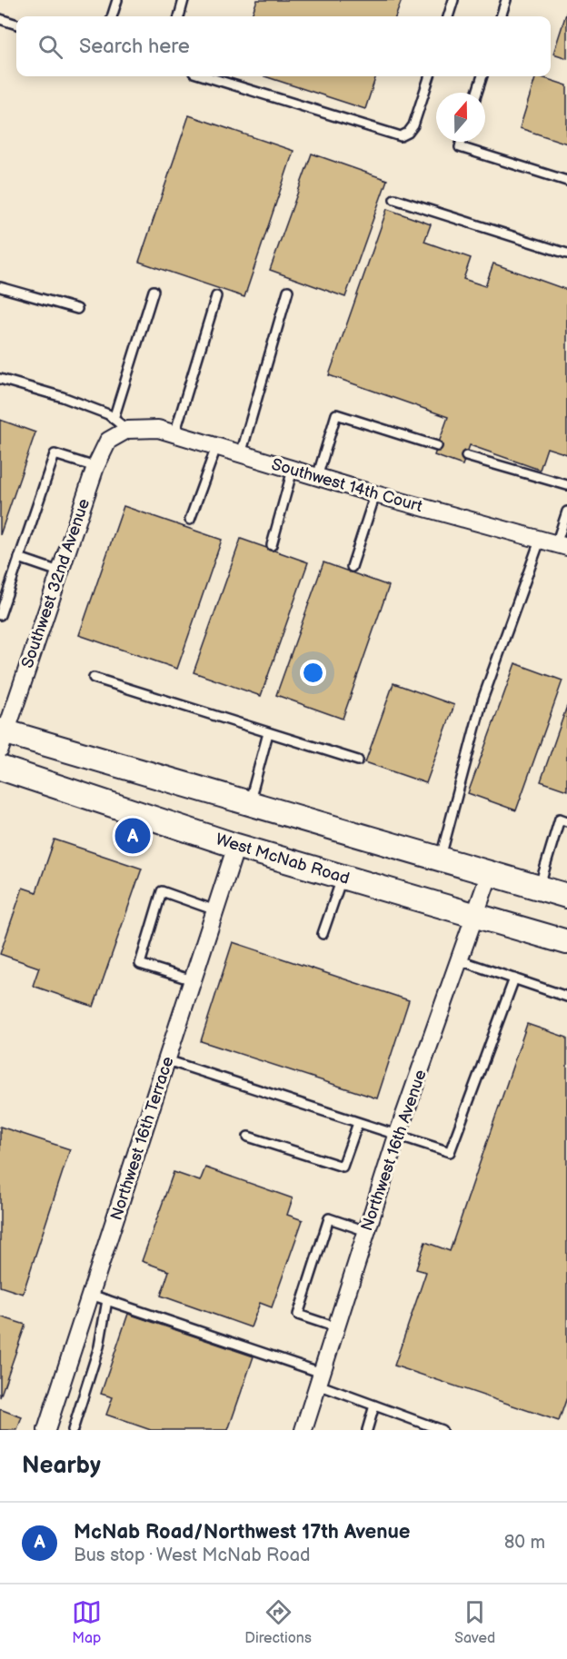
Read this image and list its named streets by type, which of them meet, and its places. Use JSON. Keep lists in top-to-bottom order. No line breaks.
{"streets":{"main road":["West McNab Road"],"street":["Southwest 14th Court","Southwest 32nd Avenue","Northwest 16th Terrace","Northwest 16th Avenue"]},"crossings":[["Southwest 14th Court","Southwest 32nd Avenue"],["West McNab Road","Northwest 16th Terrace"],["West McNab Road","Northwest 16th Avenue"]],"north":"top","page":{"search":"Search here","pins":"A","heading":"Nearby","list":[{"mark":"A","name":"McNab Road/Northwest 17th Avenue","note":"Bus stop · West McNab Road","value":"80 m"}],"nav":["Map","Directions","Saved"]}}
